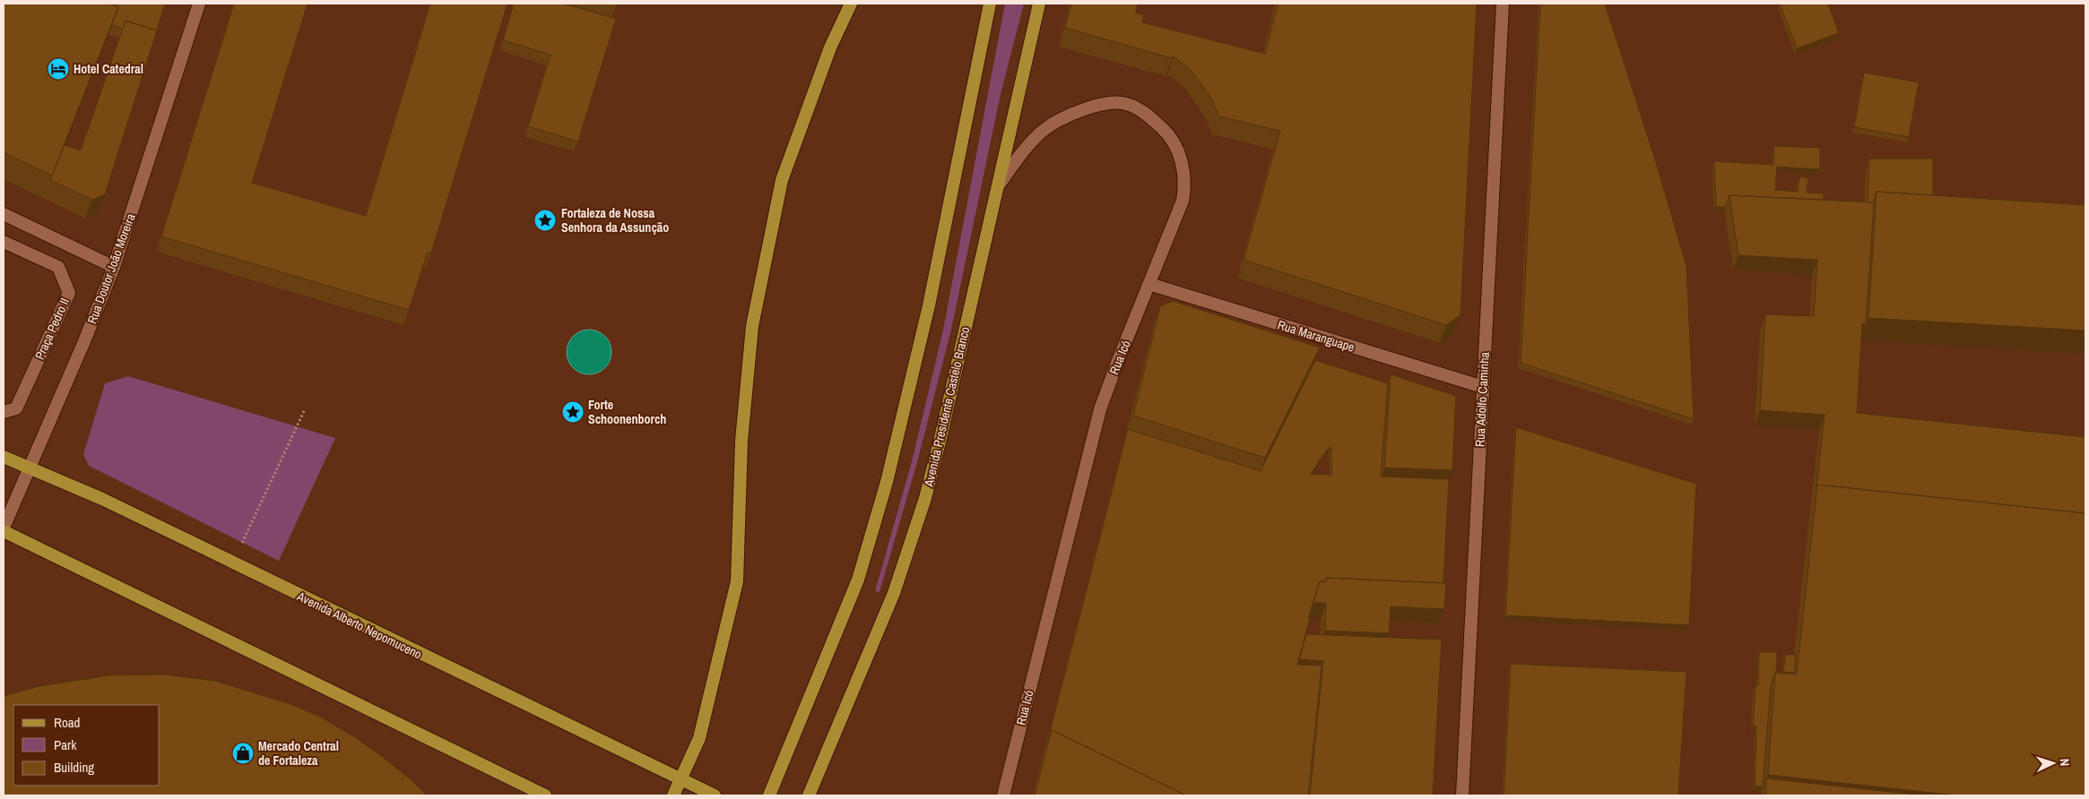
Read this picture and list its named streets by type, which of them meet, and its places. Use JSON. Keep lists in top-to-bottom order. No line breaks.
{"streets":{"main road":["Avenida Presidente Castelo Branco","Avenida Alberto Nepomuceno"],"street":["Rua Doutor João Moreira","Praça Pedro II","Rua Maranguape","Rua Icó","Rua Adolfo Caminha"]},"crossings":[["Rua Doutor João Moreira","Avenida Alberto Nepomuceno"],["Rua Maranguape","Rua Icó"],["Rua Maranguape","Rua Adolfo Caminha"],["Rua Icó","Avenida Presidente Castelo Branco"]],"places":{"hotel":["Hotel Catedral"],"place":["Fortaleza de Nossa Senhora da Assunção","Forte Schoonenborch"],"shop":["Mercado Central de Fortaleza"]},"legend":["Road","Park","Building"],"north":"right"}
